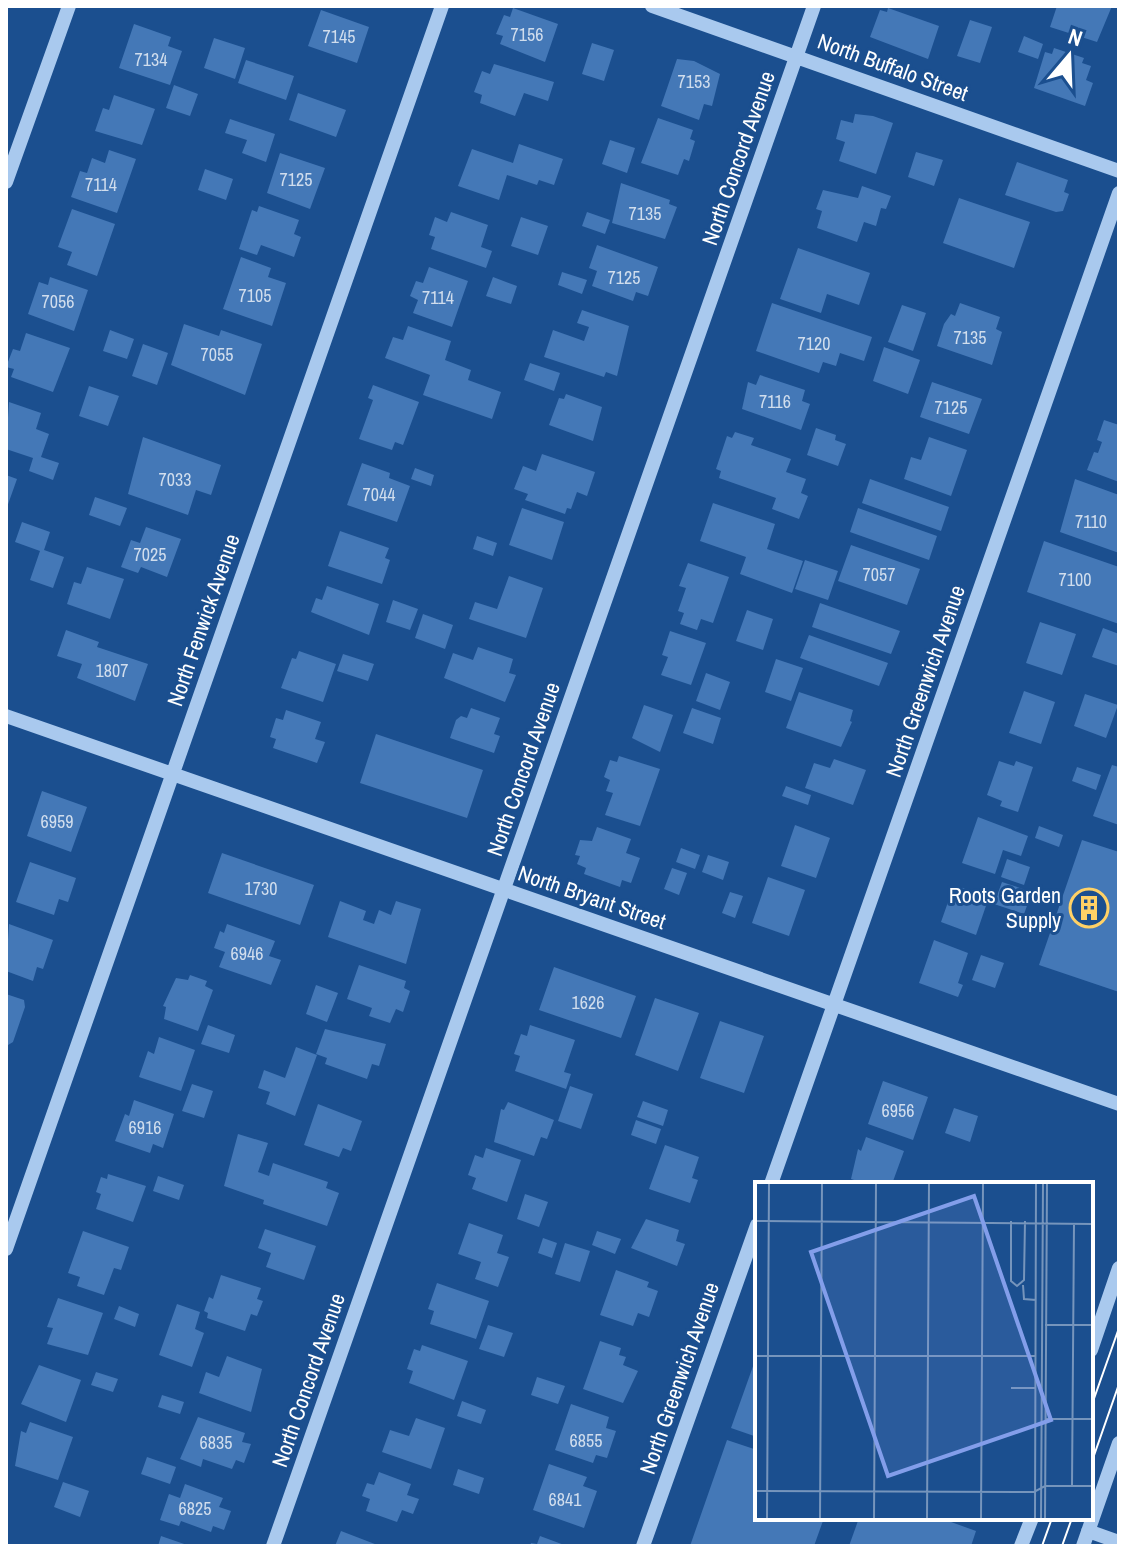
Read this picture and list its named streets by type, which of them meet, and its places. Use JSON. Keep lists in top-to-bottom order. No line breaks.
{"streets":{"street":["North Buffalo Street","North Concord Avenue","North Fenwick Avenue","North Greenwich Avenue","North Bryant Street"]},"crossings":[["North Buffalo Street","North Concord Avenue"],["North Concord Avenue","North Bryant Street"],["North Fenwick Avenue","North Bryant Street"],["North Greenwich Avenue","North Bryant Street"]],"places":{"building":["Roots Garden Supply"]},"house_numbers":["7156","7145","7134","7153","7125","7114","7135","7125","7105","7114","7056","7135","7120","7055","7116","7125","7033","7044","7110","7025","7057","7100","1807","6959","1730","6946","1626","6956","6916","6855","6835","6841","6825"],"north":"top"}
